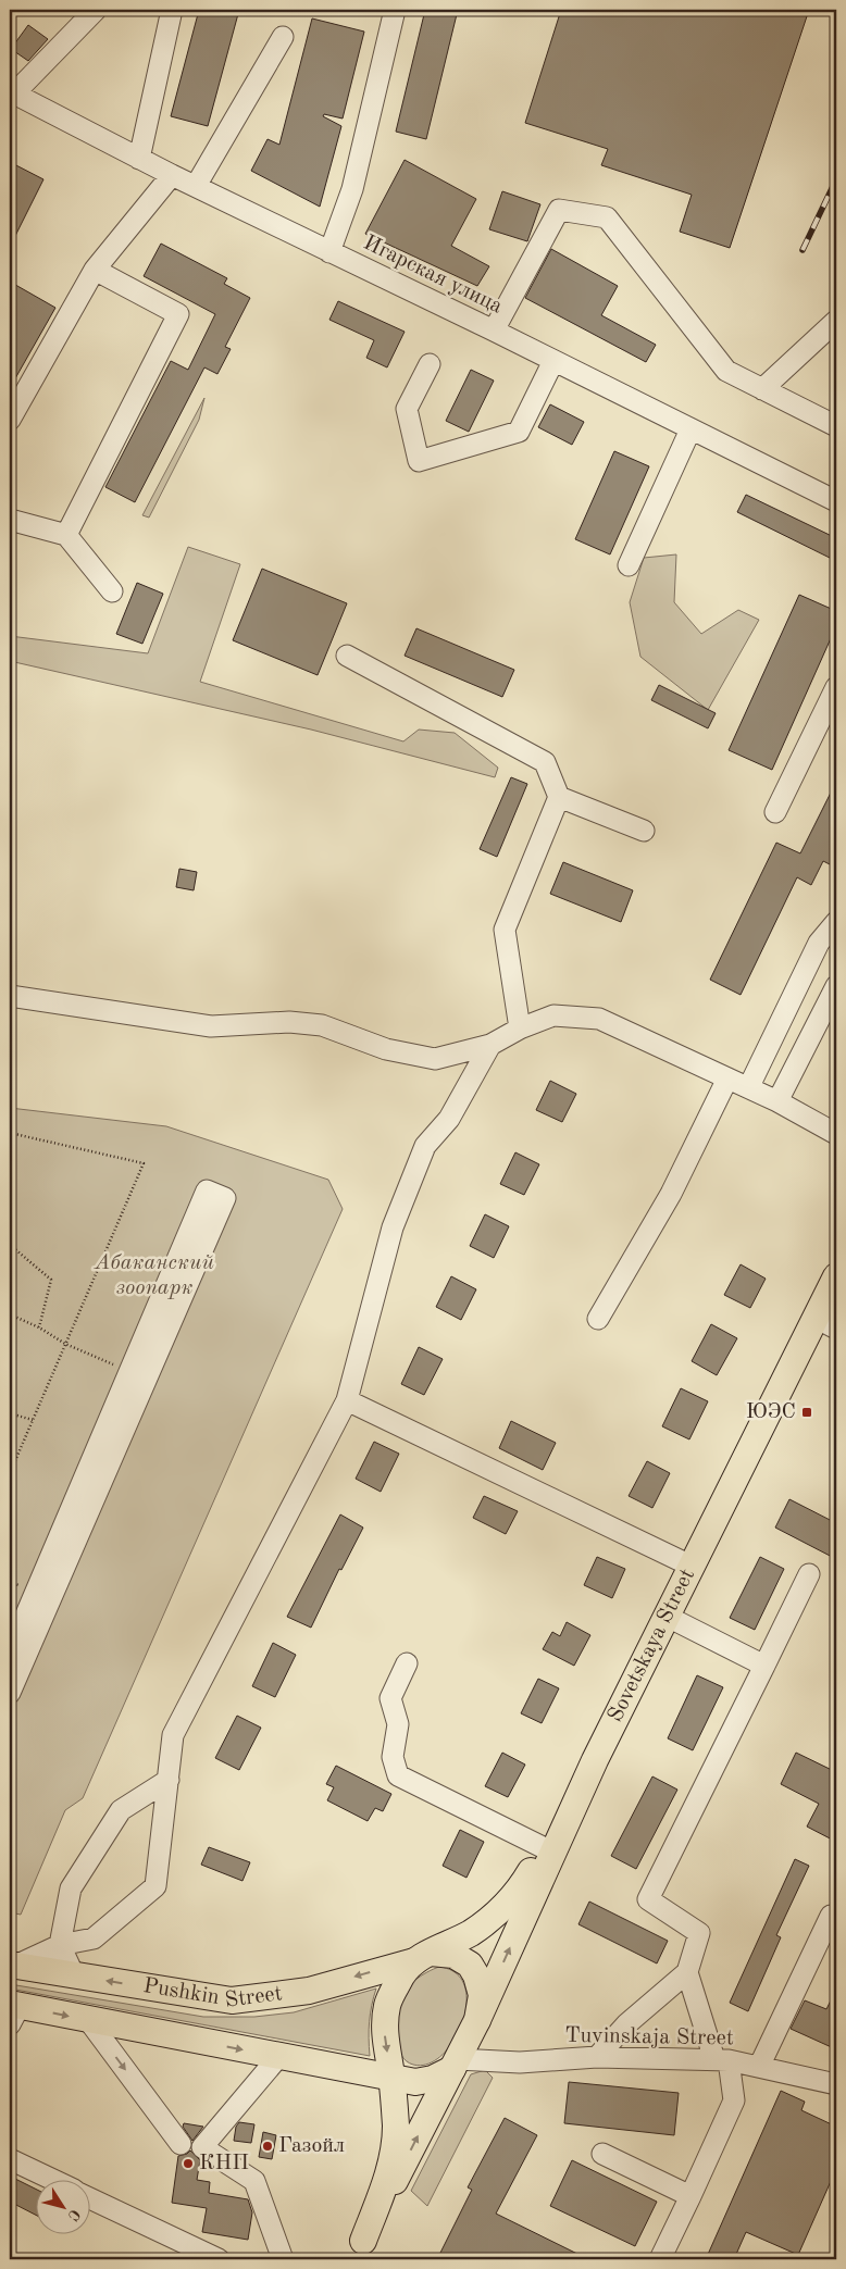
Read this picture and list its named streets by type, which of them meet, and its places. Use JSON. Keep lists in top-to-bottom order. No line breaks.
{"streets":{"main road":["Sovetskaya Street","Pushkin Street"],"street":["Игарская улица","Tuvinskaja Street"]},"crossings":[["Sovetskaya Street","Pushkin Street"],["Sovetskaya Street","Tuvinskaja Street"],["Pushkin Street","Tuvinskaja Street"]],"parks":["Абаканский зоопарк"],"places":{"transit":["ЮЭС"],"other":["Газойл","КНП"]},"north":"bottom right"}
